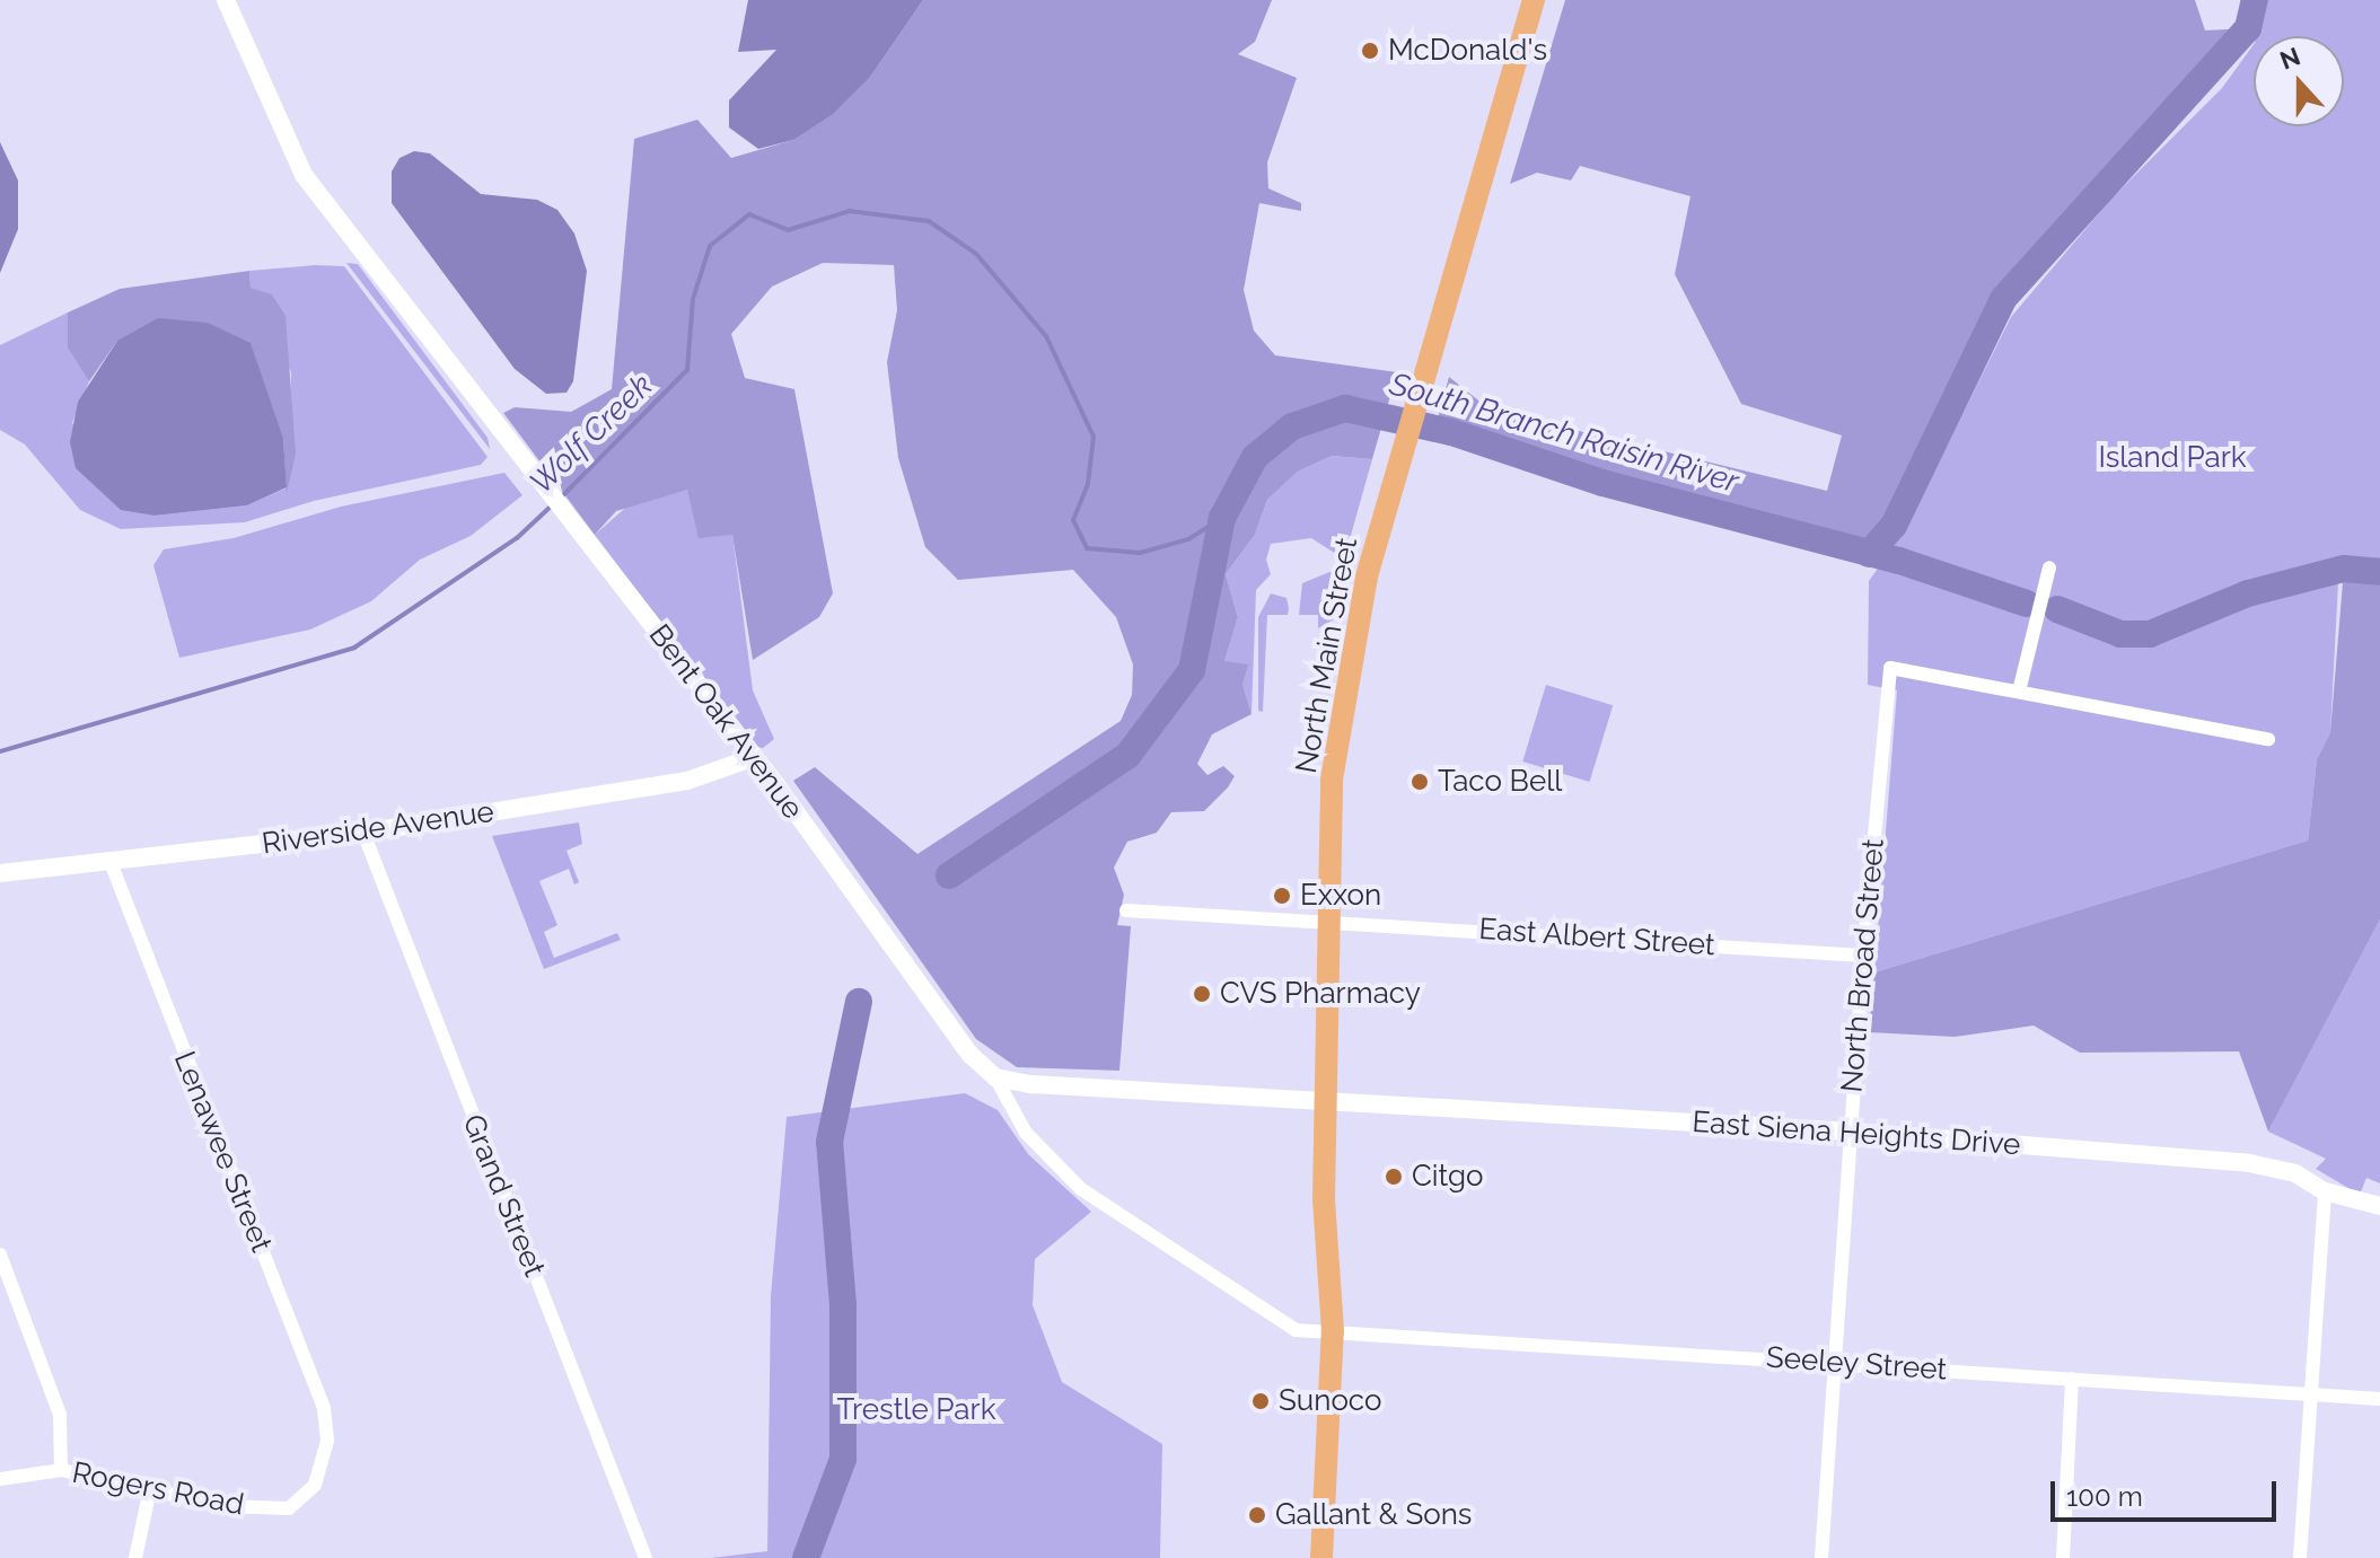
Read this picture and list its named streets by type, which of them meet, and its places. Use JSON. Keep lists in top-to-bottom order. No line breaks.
{"streets":{"main road":["North Main Street"],"street":["Bent Oak Avenue","Riverside Avenue","East Albert Street","North Broad Street","East Siena Heights Drive","Lenawee Street","Grand Street","Seeley Street","Rogers Road"]},"crossings":[["North Main Street","Bent Oak Avenue"],["North Main Street","East Albert Street"],["North Main Street","East Siena Heights Drive"],["North Main Street","Seeley Street"],["Bent Oak Avenue","Riverside Avenue"],["Bent Oak Avenue","East Siena Heights Drive"],["Bent Oak Avenue","Seeley Street"],["Riverside Avenue","Lenawee Street"],["Riverside Avenue","Grand Street"],["East Albert Street","North Broad Street"],["North Broad Street","East Siena Heights Drive"],["North Broad Street","Seeley Street"],["Lenawee Street","Rogers Road"]],"water":["South Branch Raisin River","Wolf Creek"],"parks":["Island Park","Trestle Park"],"places":["McDonald's","Taco Bell","Exxon","CVS Pharmacy","Citgo","Sunoco","Gallant & Sons"],"scale_bar":"100 m","north":"top"}
